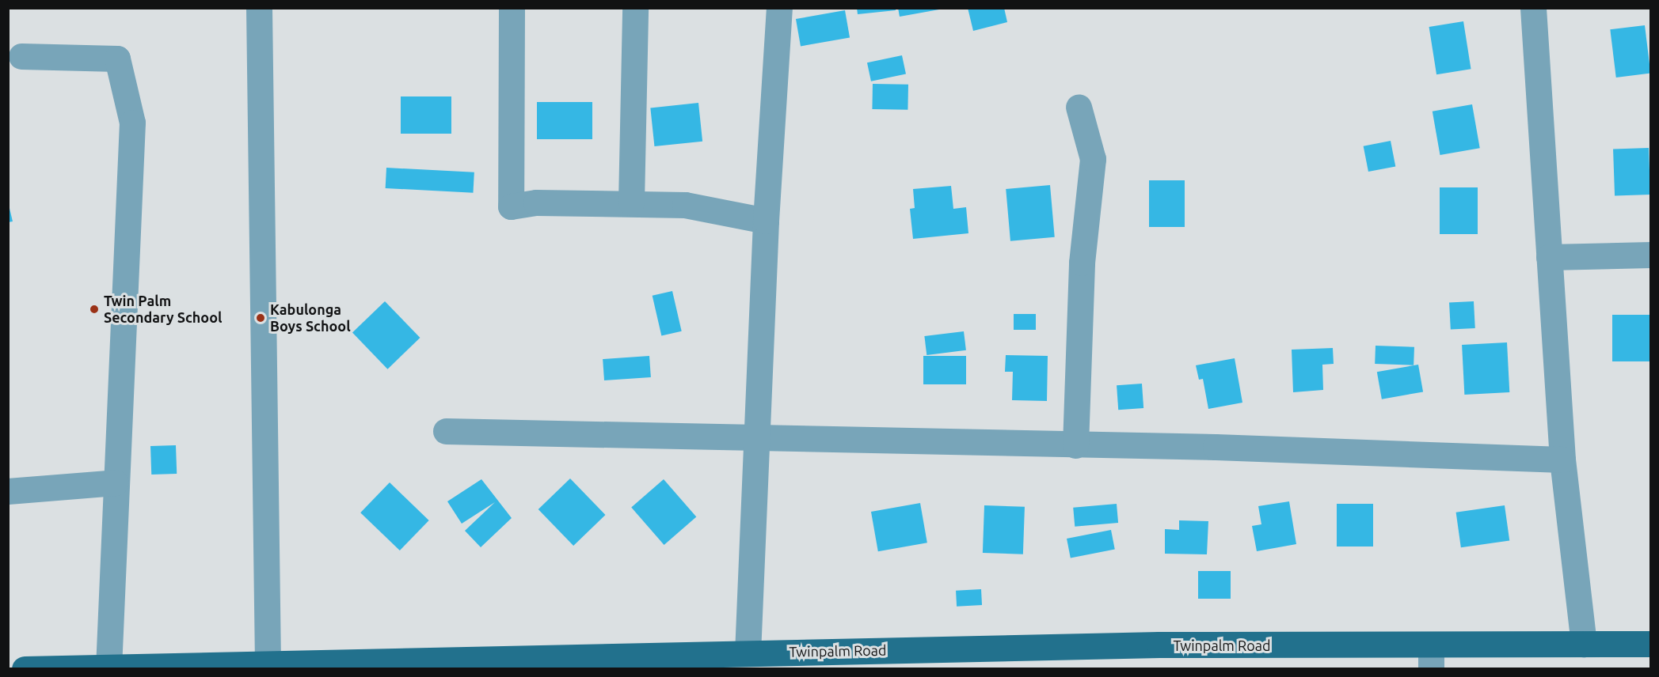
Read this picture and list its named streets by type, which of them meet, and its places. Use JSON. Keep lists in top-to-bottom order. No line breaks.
{"streets":{"main road":["Twinpalm Road"]},"places":["Twin Palm Secondary School","Kabulonga Boys School"]}
